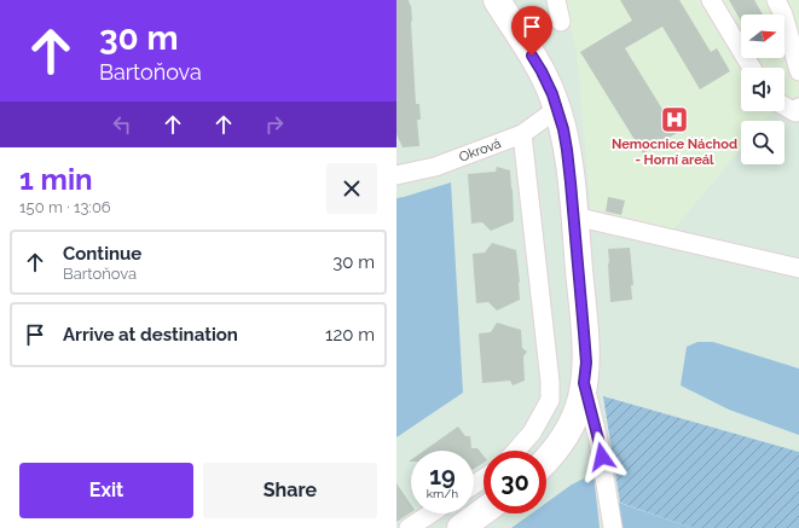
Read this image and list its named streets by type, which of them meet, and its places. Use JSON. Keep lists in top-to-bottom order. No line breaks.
{"streets":{"street":["Okrová"]},"places":{"hospital":["Nemocnice Náchod - Horní areál"]},"north":"right","page":{"turn":["30 m","Bartoňova"],"heading":["1 min","150 m · 13:06"],"list":[{"name":"Continue","note":"Bartoňova","value":"30 m"},{"name":"Arrive at destination","value":"120 m"}],"speed":"19 km/h","limit":"30","buttons":["Exit","Share"]}}
